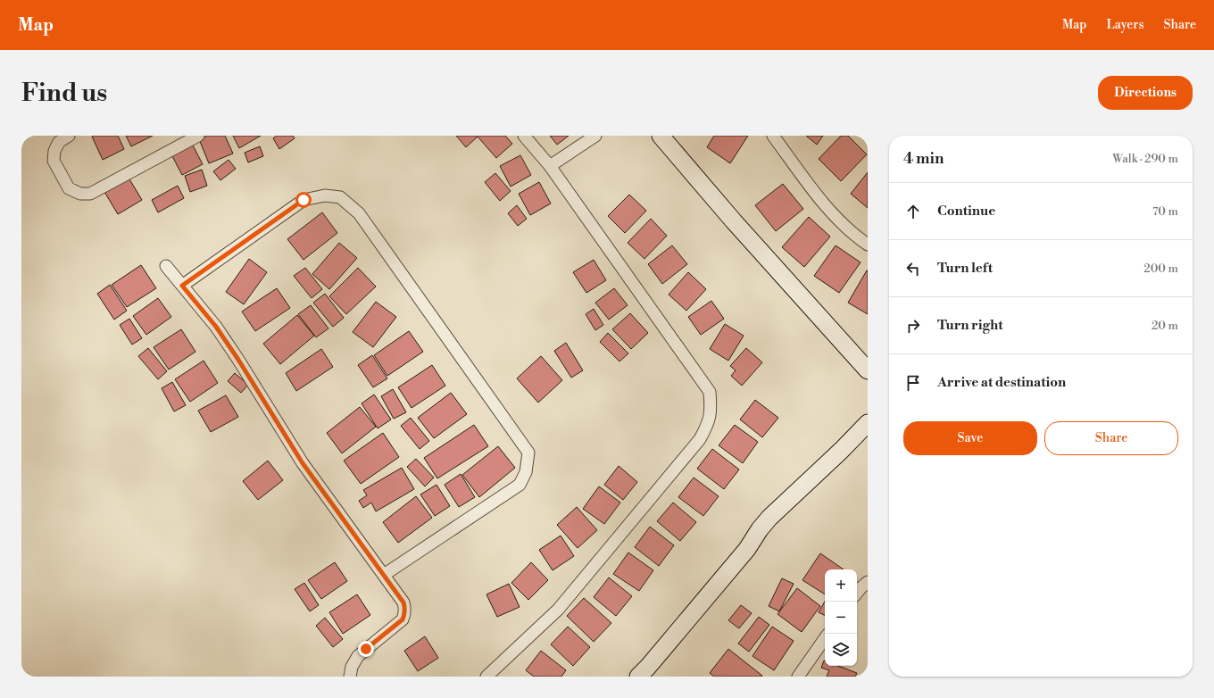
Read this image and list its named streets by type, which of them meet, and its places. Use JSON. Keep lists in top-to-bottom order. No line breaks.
{"page":{"header":"Map","nav":["Map","Layers","Share"],"buttons":["Directions",["Save","Share"]],"title":"Find us","heading":["4 min","Walk · 290 m"],"list":[["Continue","70 m"],["Turn left","200 m"],["Turn right","20 m"],"Arrive at destination"],"map_buttons":["+","−"]}}
